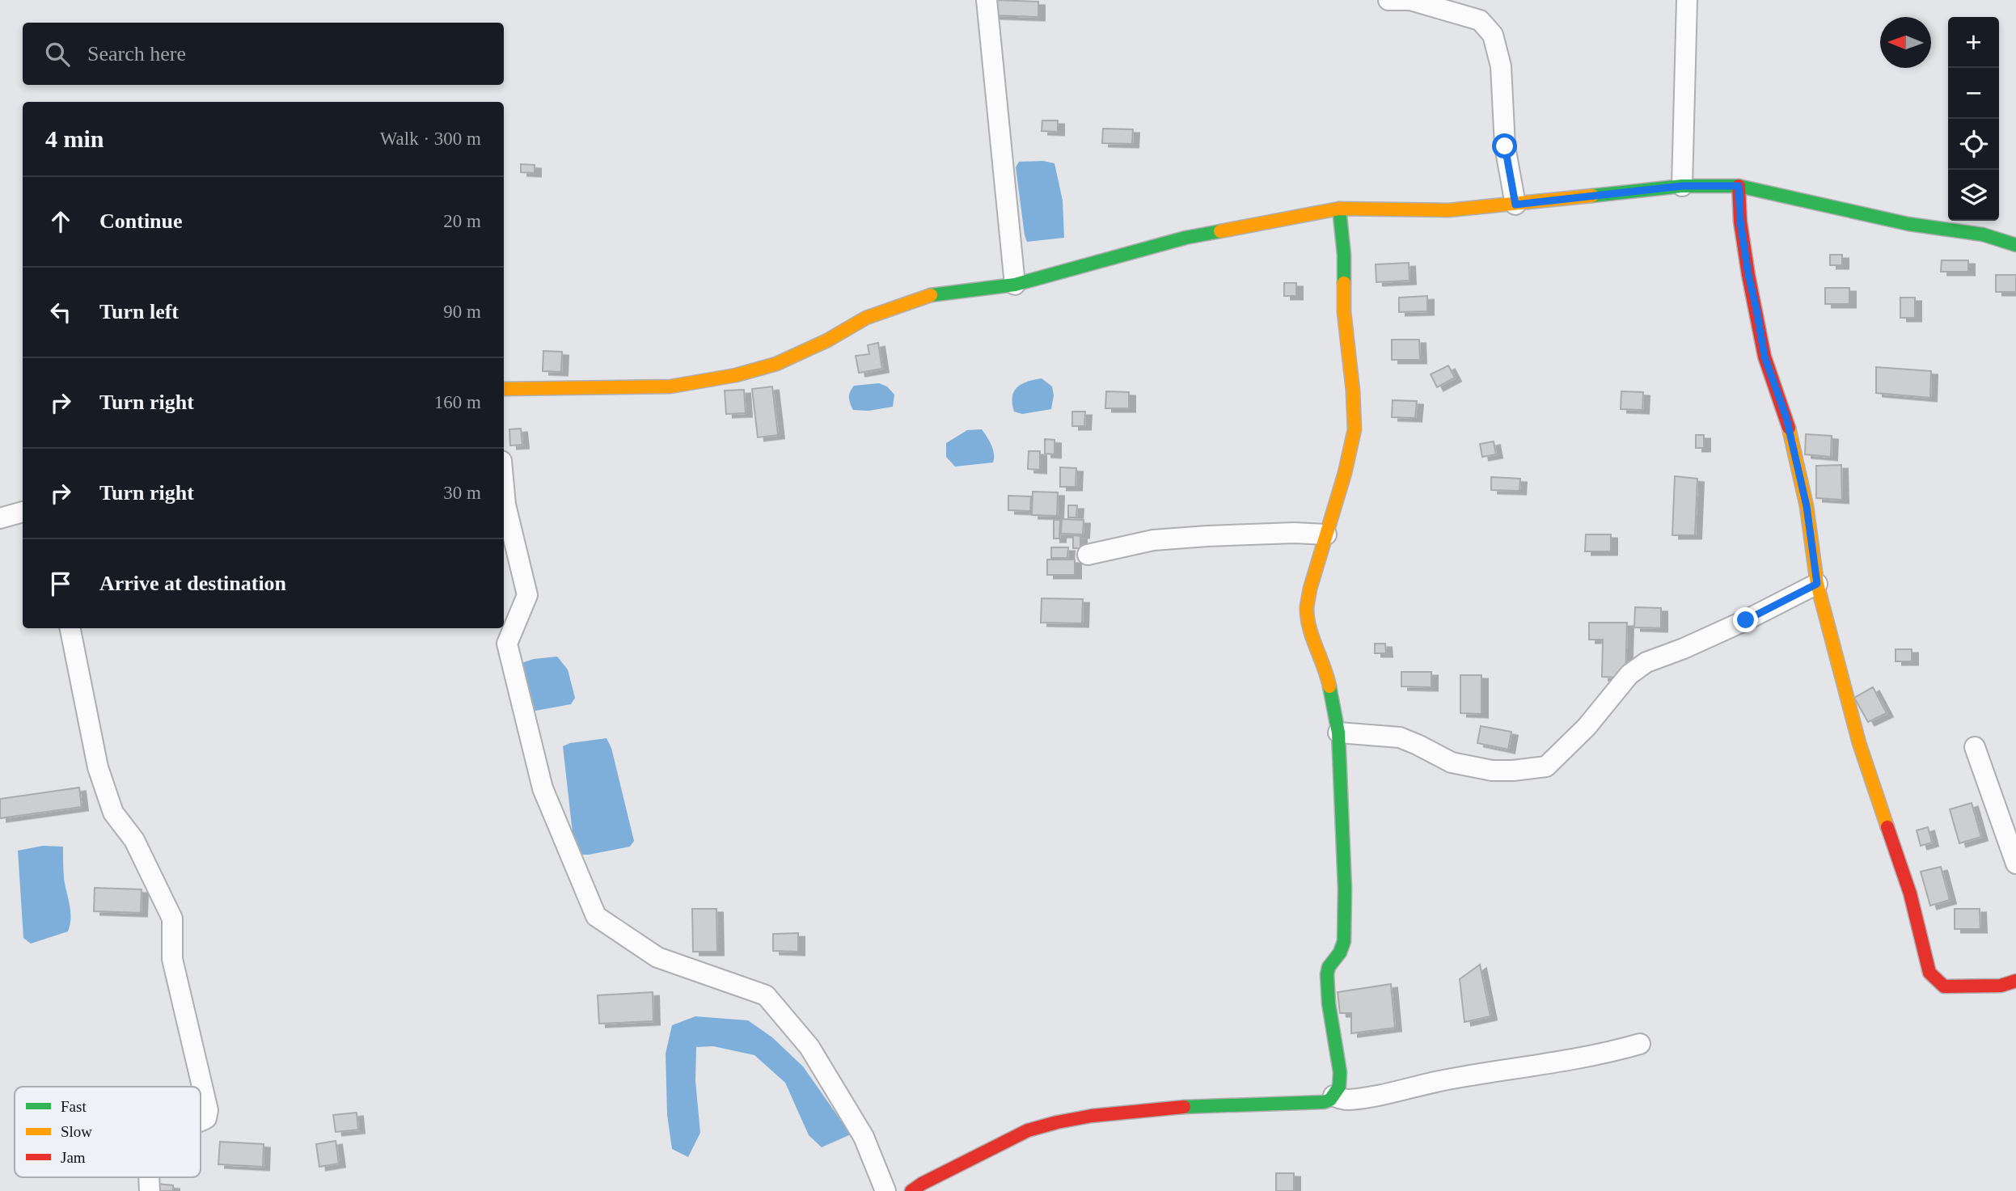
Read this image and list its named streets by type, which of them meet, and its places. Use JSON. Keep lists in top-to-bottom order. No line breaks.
{"legend":["Fast","Slow","Jam"],"north":"left","page":{"map_buttons":["+","−"],"search":"Search here","heading":["4 min","Walk · 300 m"],"list":[["Continue","20 m"],["Turn left","90 m"],["Turn right","160 m"],["Turn right","30 m"],"Arrive at destination"]}}
